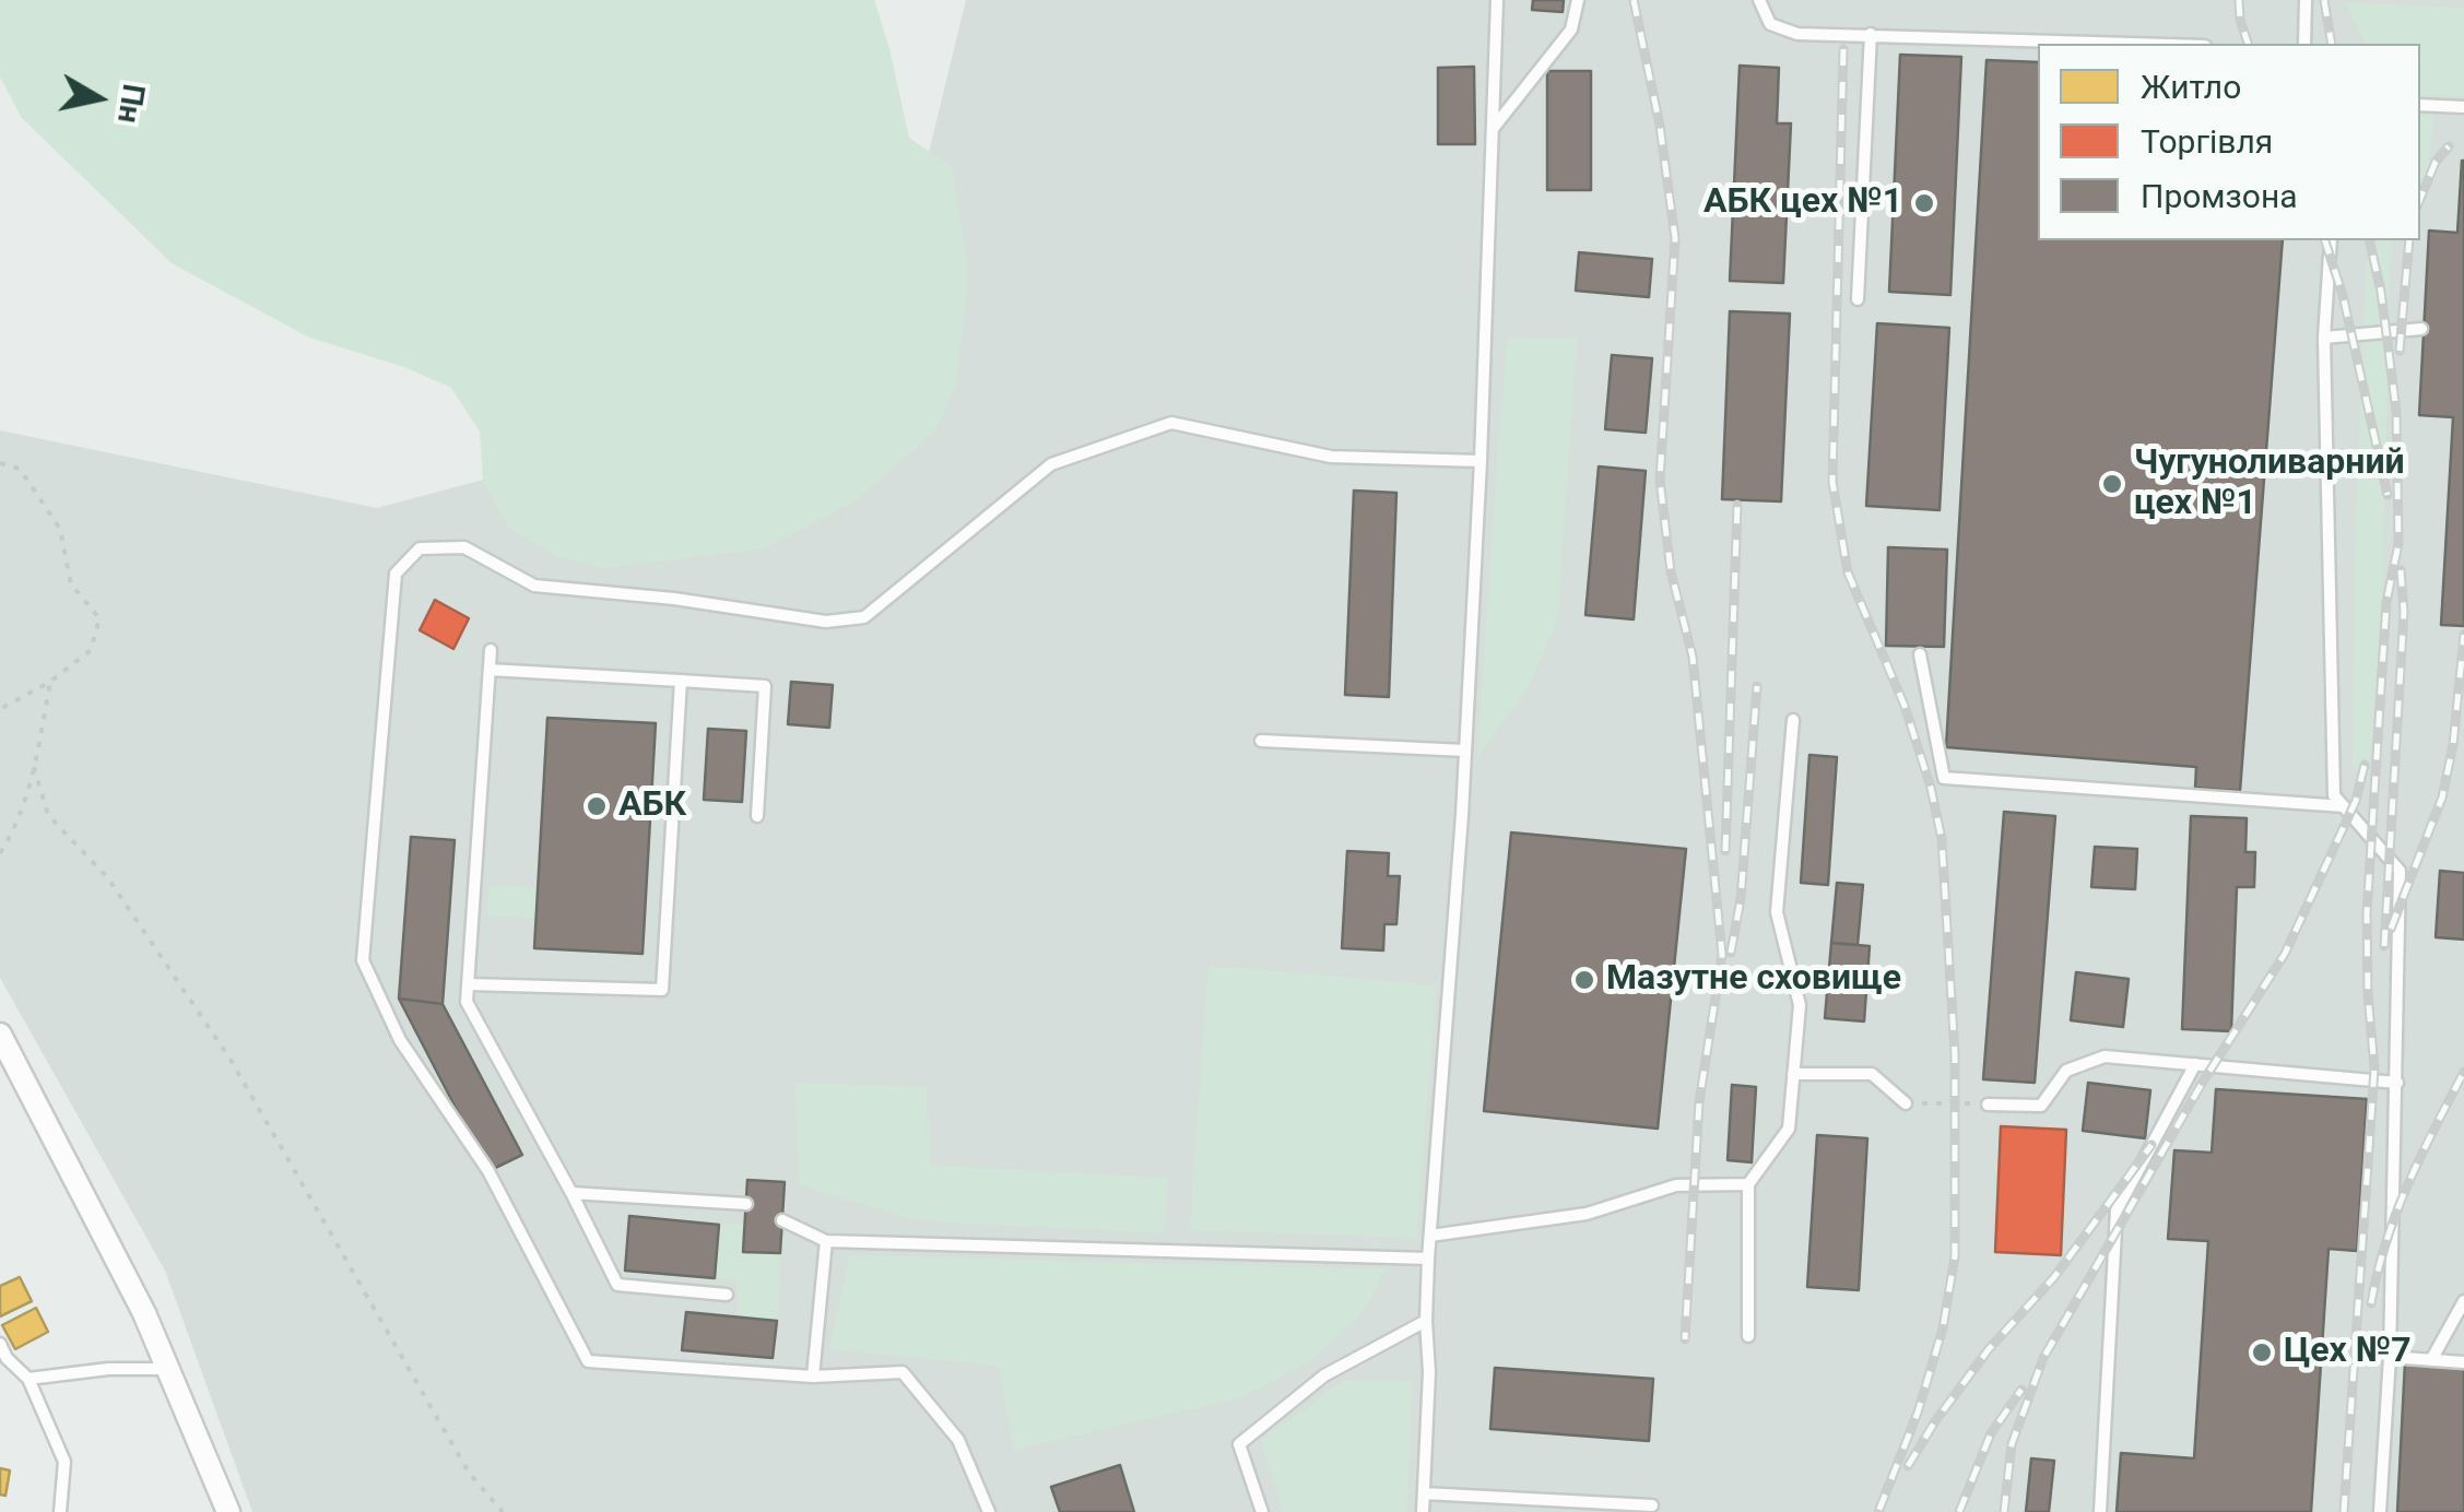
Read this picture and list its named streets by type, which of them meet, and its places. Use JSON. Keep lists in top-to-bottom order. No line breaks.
{"places":["АБК цех №1","Чугуноливарний цех №1","АБК","Мазутне сховище","Цех №7"],"legend":["Житло","Торгівля","Промзона"],"north":"right"}
